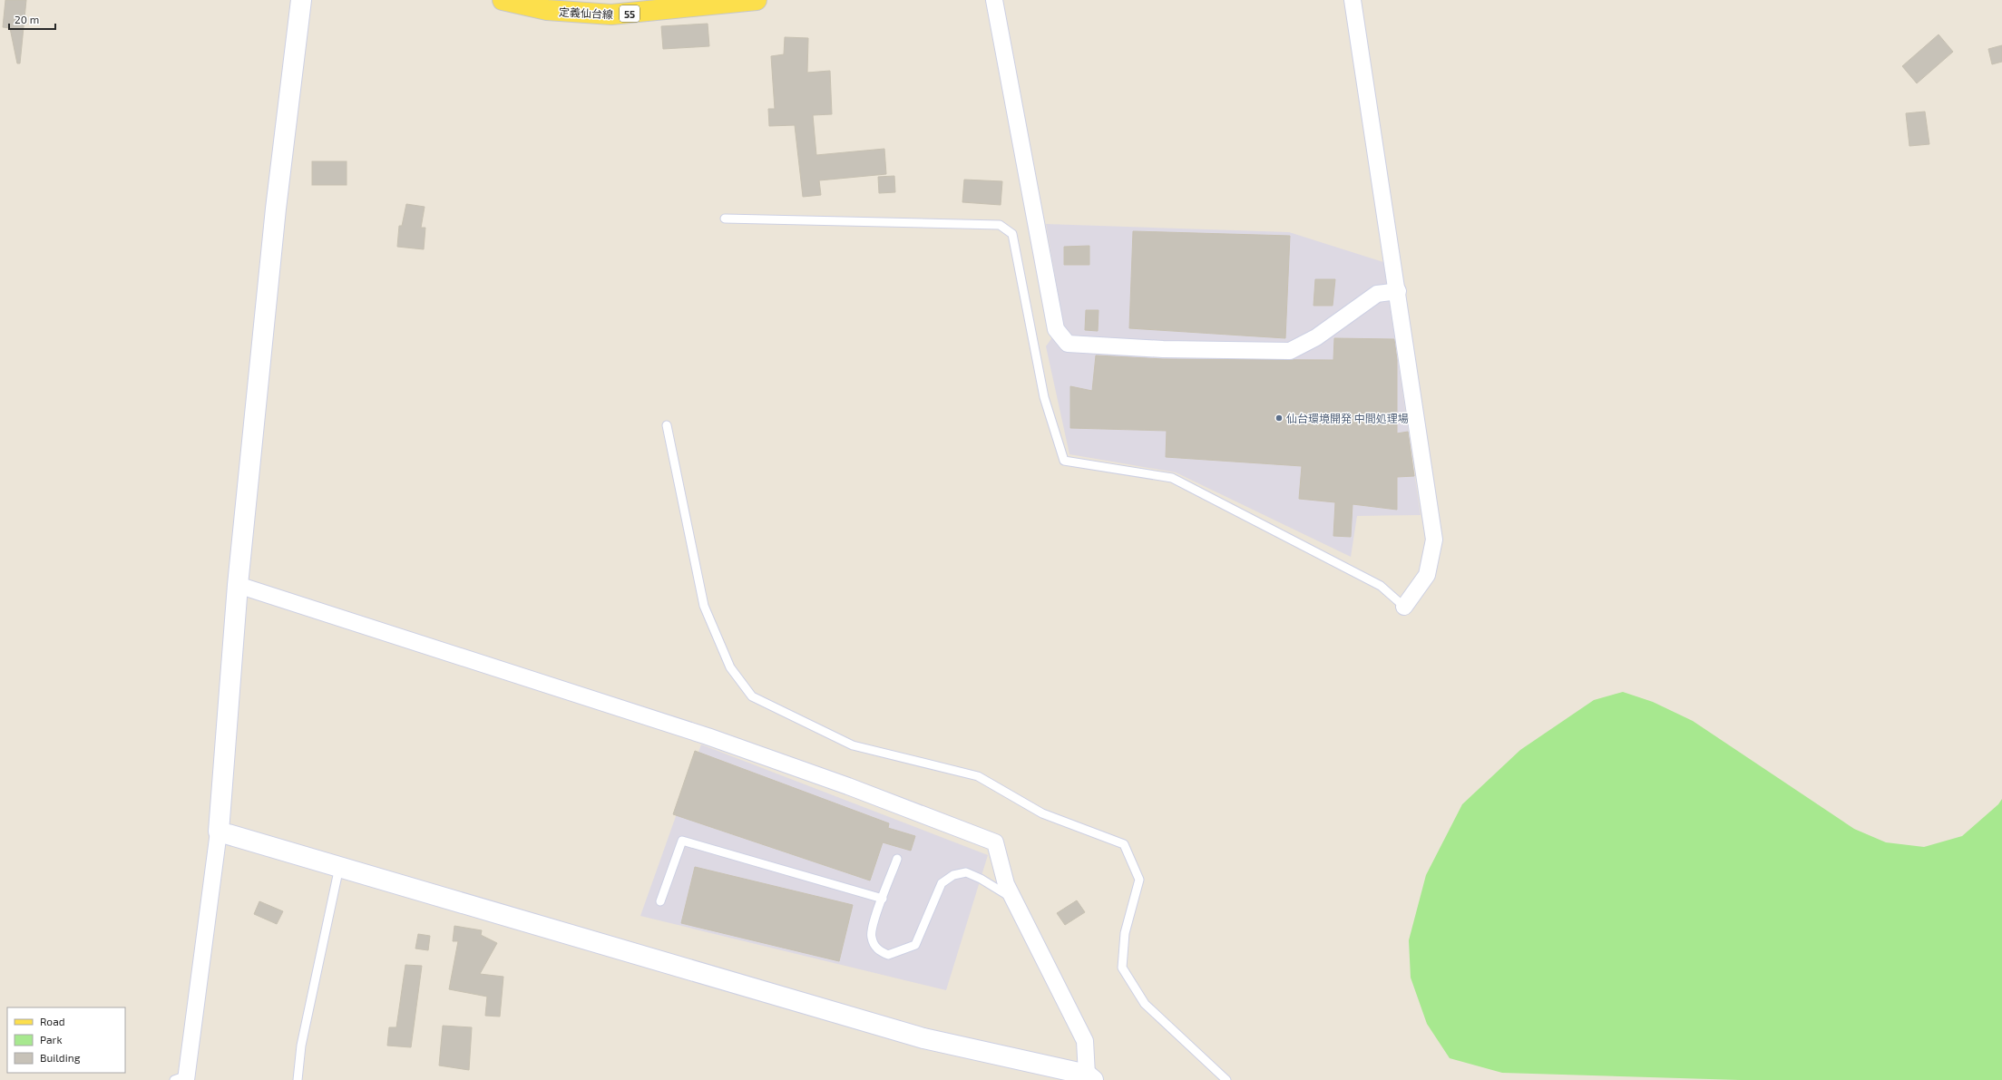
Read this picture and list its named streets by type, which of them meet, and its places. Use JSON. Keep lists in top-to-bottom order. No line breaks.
{"streets":{"main road":["定義仙台線","55"]},"places":["仙台環境開発 中間処理場"],"legend":["Road","Park","Building"],"scale_bar":"20 m"}
